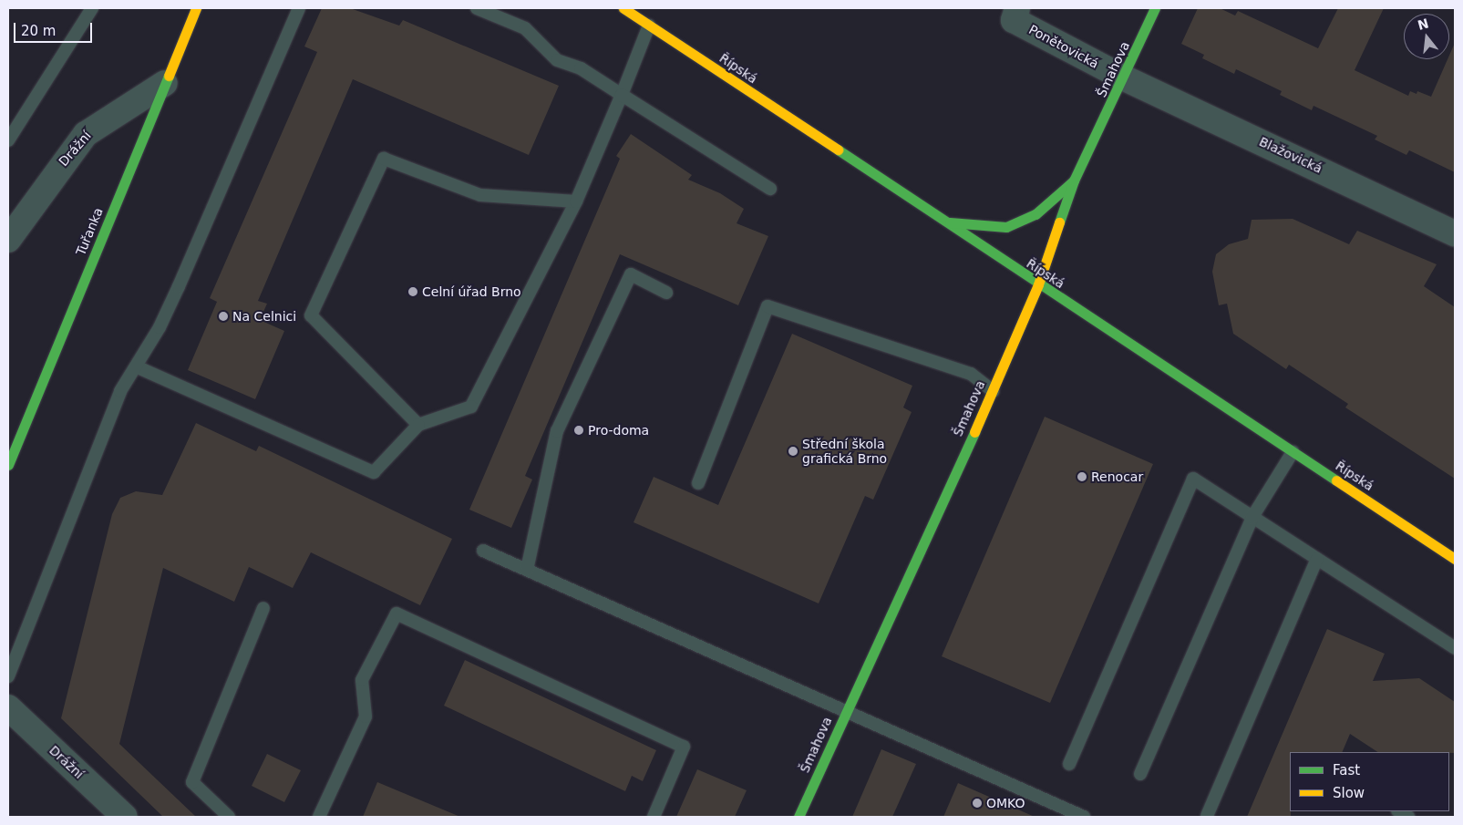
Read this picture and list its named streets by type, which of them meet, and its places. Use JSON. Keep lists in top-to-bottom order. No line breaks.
{"streets":{"street":["Ponětovická","Řípská","Šmahova","Drážní","Blažovická","Tuřanka"]},"crossings":[["Ponětovická","Šmahova"],["Ponětovická","Blažovická"],["Řípská","Šmahova"],["Šmahova","Blažovická"],["Drážní","Tuřanka"]],"places":["Celní úřad Brno","Na Celnici","Pro-doma","Střední škola grafická Brno","Renocar","OMKO"],"legend":["Fast","Slow"],"scale_bar":"20 m","north":"top"}
